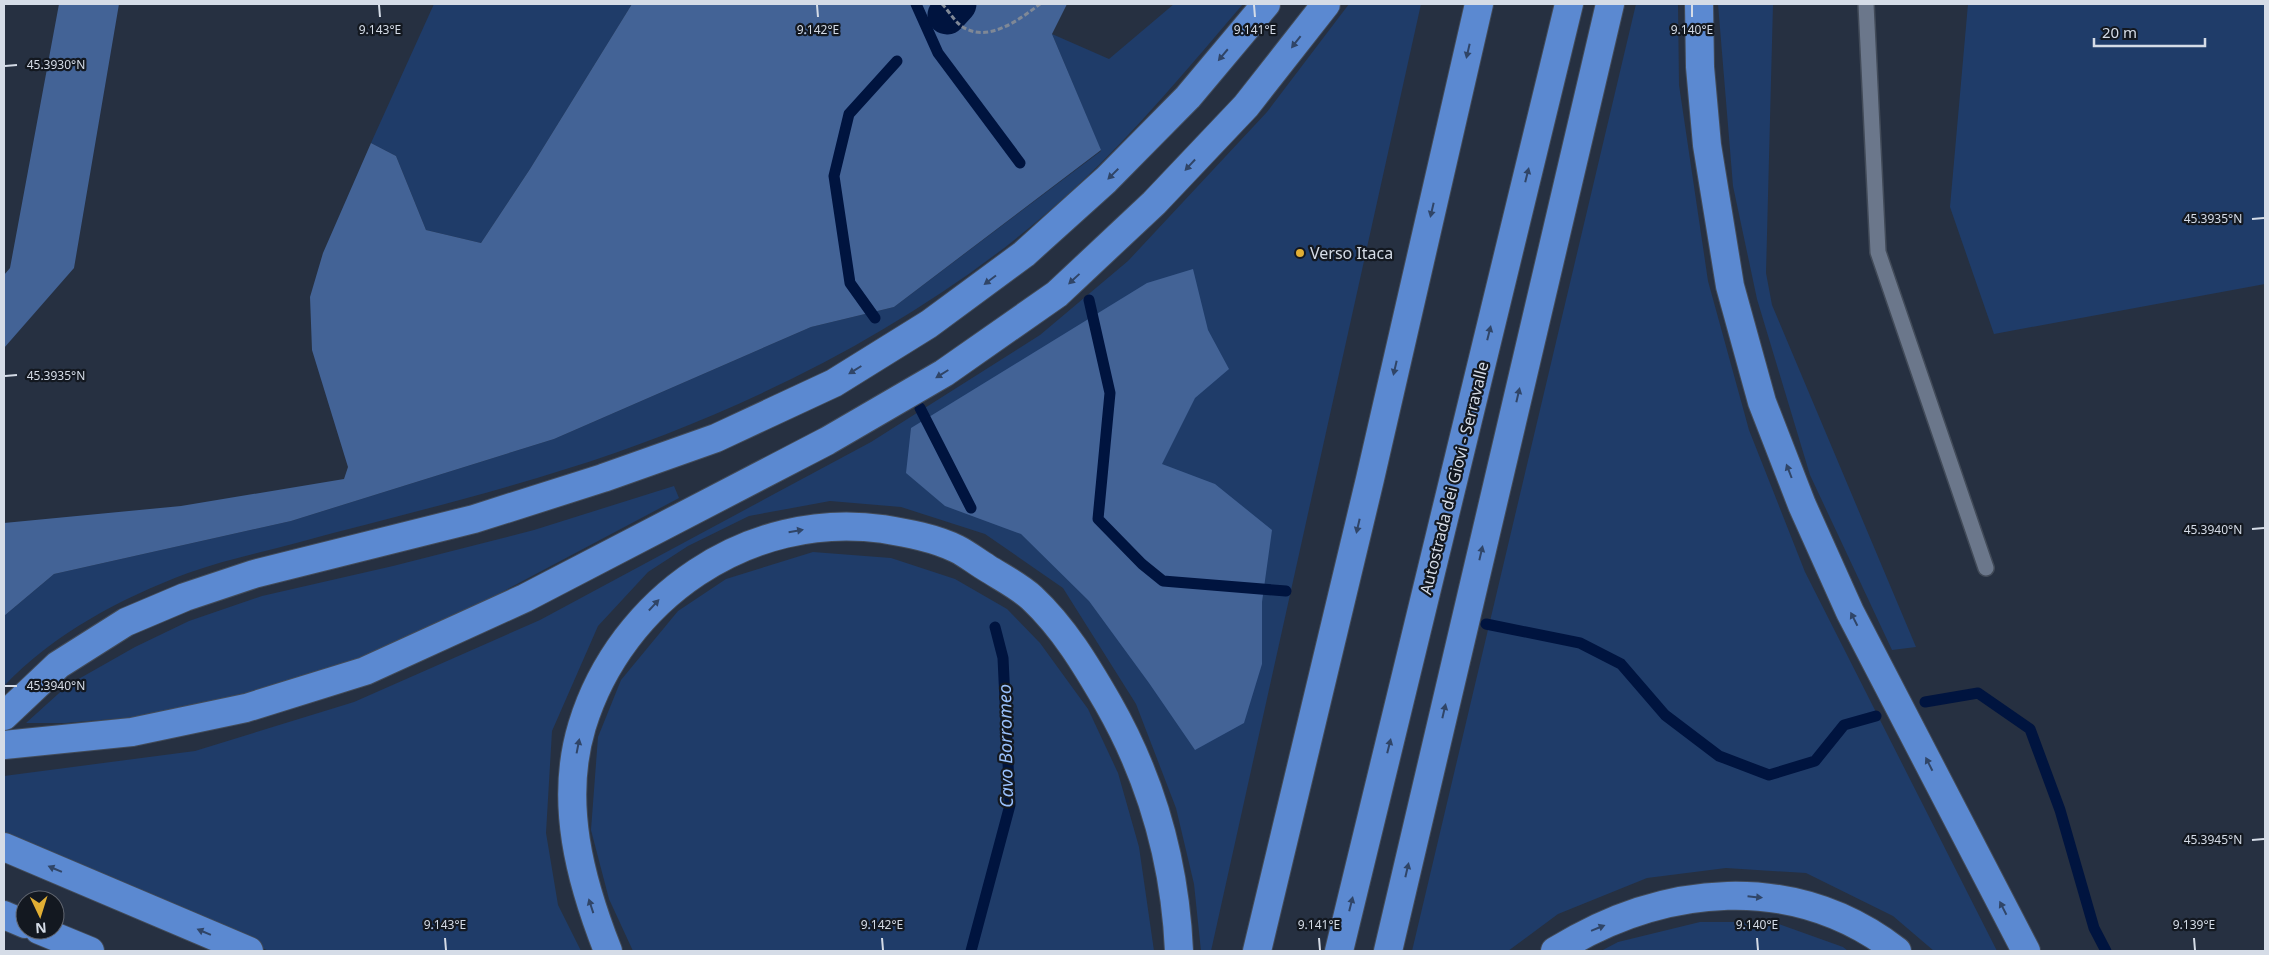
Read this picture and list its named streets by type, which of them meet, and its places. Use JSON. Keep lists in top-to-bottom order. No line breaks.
{"streets":{"highway":["Autostrada dei Giovi - Serravalle"]},"water":["Cavo Borromeo"],"places":["Verso Itaca"],"scale_bar":"20 m","north":"bottom","coordinates":["9.143°E","9.142°E","9.141°E","9.140°E","45.3930°N","45.3935°N","45.3940°N","45.3945°N","9.139°E"]}
